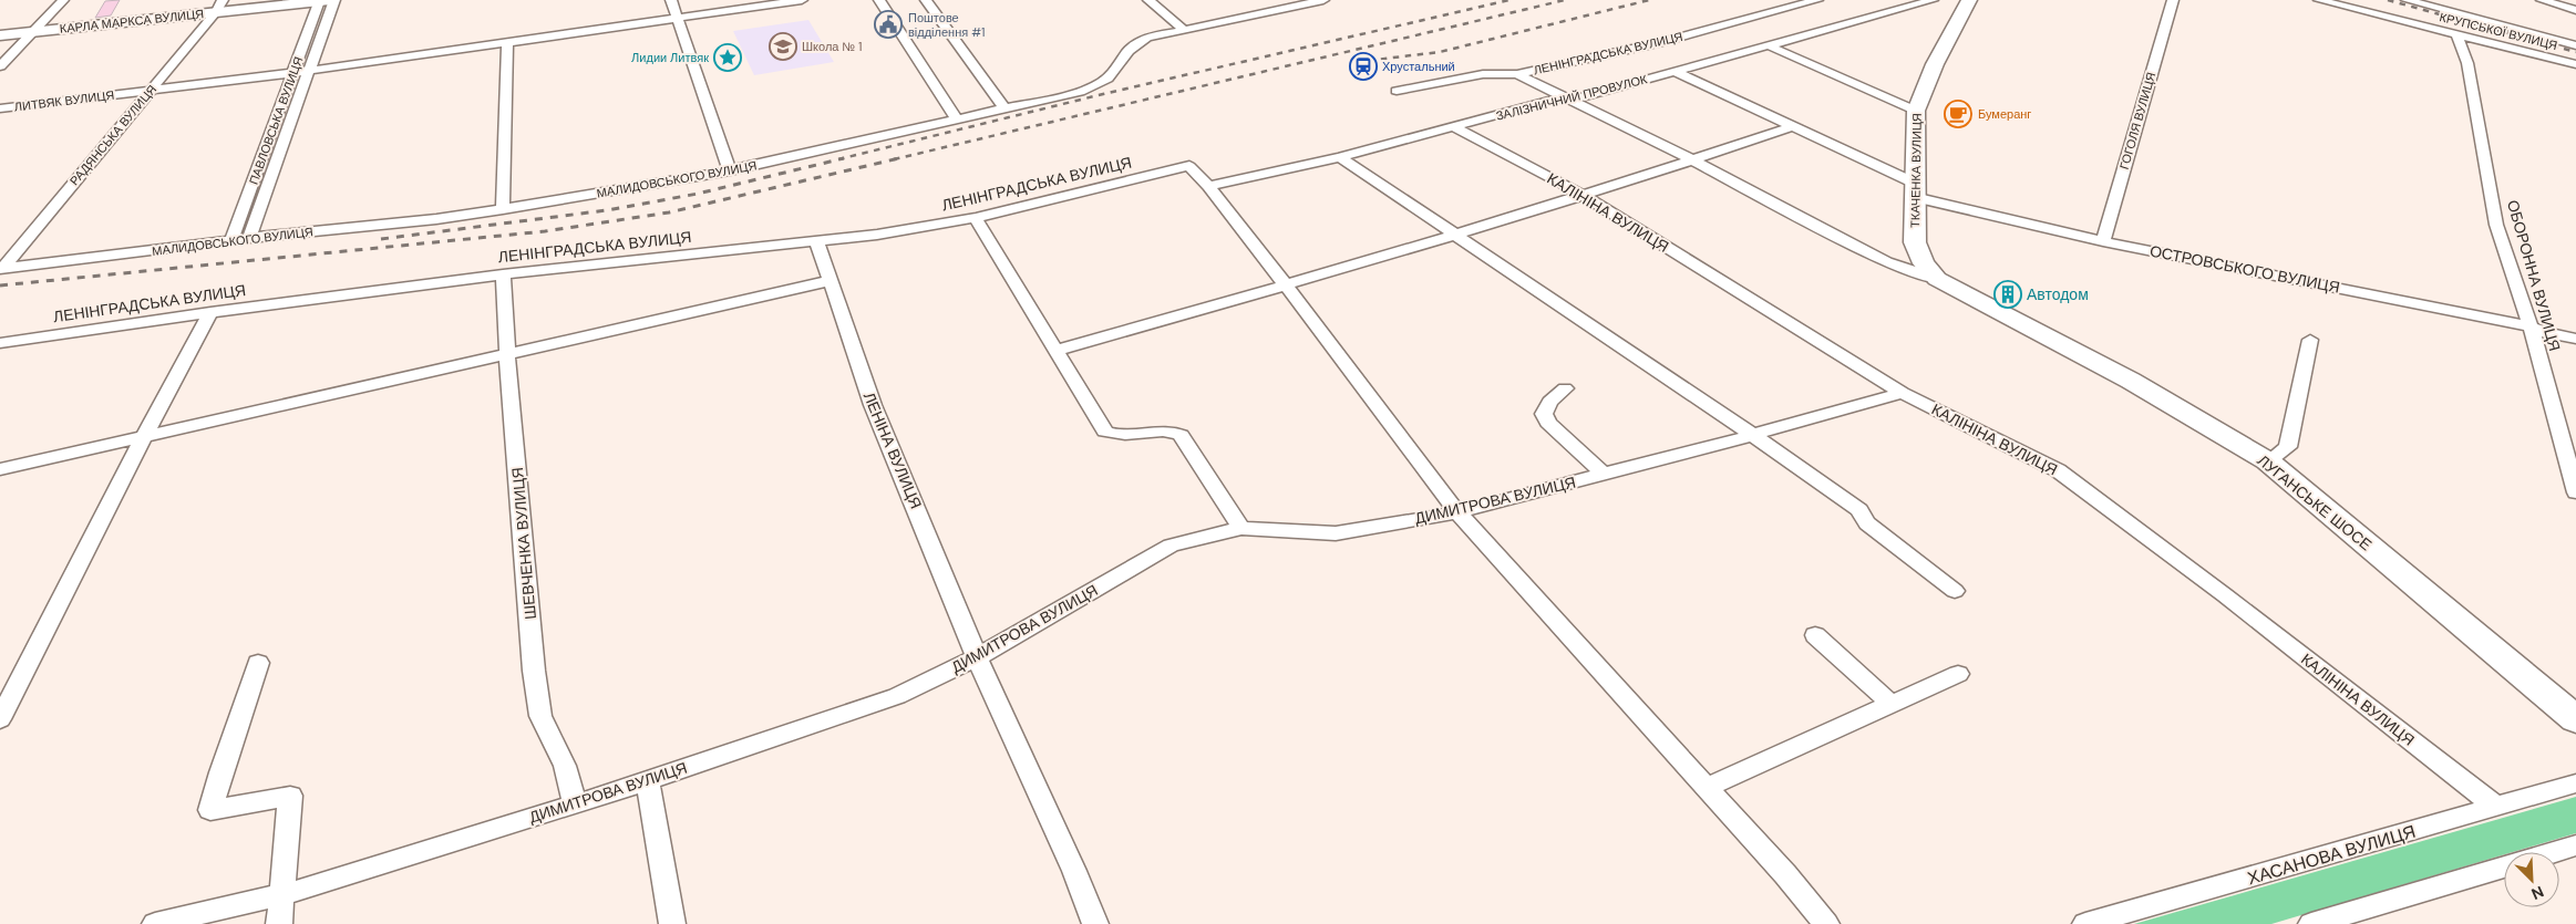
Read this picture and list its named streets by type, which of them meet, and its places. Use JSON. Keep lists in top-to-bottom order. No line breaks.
{"streets":{"main road":["ТКАЧЕНКА ВУЛИЦЯ","ЛУГАНСЬКЕ ШОСЕ"],"street":["КАРЛА МАРКСА ВУЛИЦЯ","КРУПСЬКОЇ ВУЛИЦЯ","ЛЕНІНГРАДСЬКА ВУЛИЦЯ","ЗАЛІЗНИЧНИЙ ПРОВУЛОК","ЛИТВЯК ВУЛИЦЯ","ПАВЛОВСЬКА ВУЛИЦЯ","ГОГОЛЯ ВУЛИЦЯ","РАДЯНСЬКА ВУЛИЦЯ","МАЛИДОВСЬКОГО ВУЛИЦЯ","КАЛІНІНА ВУЛИЦЯ","ОСТРОВСЬКОГО ВУЛИЦЯ","ОБОРОННА ВУЛИЦЯ","ЛЕНІНА ВУЛИЦЯ","ДИМИТРОВА ВУЛИЦЯ","ШЕВЧЕНКА ВУЛИЦЯ","ХАСАНОВА ВУЛИЦЯ"]},"crossings":[["КАРЛА МАРКСА ВУЛИЦЯ","ПАВЛОВСЬКА ВУЛИЦЯ"],["КАРЛА МАРКСА ВУЛИЦЯ","РАДЯНСЬКА ВУЛИЦЯ"],["КРУПСЬКОЇ ВУЛИЦЯ","ОБОРОННА ВУЛИЦЯ"],["ЛЕНІНГРАДСЬКА ВУЛИЦЯ","ЗАЛІЗНИЧНИЙ ПРОВУЛОК"],["ЛЕНІНГРАДСЬКА ВУЛИЦЯ","ЛЕНІНА ВУЛИЦЯ"],["ЛЕНІНГРАДСЬКА ВУЛИЦЯ","ШЕВЧЕНКА ВУЛИЦЯ"],["ЗАЛІЗНИЧНИЙ ПРОВУЛОК","КАЛІНІНА ВУЛИЦЯ"],["ЛИТВЯК ВУЛИЦЯ","ПАВЛОВСЬКА ВУЛИЦЯ"],["ЛИТВЯК ВУЛИЦЯ","РАДЯНСЬКА ВУЛИЦЯ"],["ПАВЛОВСЬКА ВУЛИЦЯ","МАЛИДОВСЬКОГО ВУЛИЦЯ"],["ГОГОЛЯ ВУЛИЦЯ","ОСТРОВСЬКОГО ВУЛИЦЯ"],["РАДЯНСЬКА ВУЛИЦЯ","МАЛИДОВСЬКОГО ВУЛИЦЯ"],["ТКАЧЕНКА ВУЛИЦЯ","ОСТРОВСЬКОГО ВУЛИЦЯ"],["ТКАЧЕНКА ВУЛИЦЯ","ЛУГАНСЬКЕ ШОСЕ"],["КАЛІНІНА ВУЛИЦЯ","ДИМИТРОВА ВУЛИЦЯ"],["КАЛІНІНА ВУЛИЦЯ","ХАСАНОВА ВУЛИЦЯ"],["ОСТРОВСЬКОГО ВУЛИЦЯ","ОБОРОННА ВУЛИЦЯ"],["ЛЕНІНА ВУЛИЦЯ","ДИМИТРОВА ВУЛИЦЯ"],["ДИМИТРОВА ВУЛИЦЯ","ШЕВЧЕНКА ВУЛИЦЯ"]],"places":{"public building":["Поштове відділення #1"],"school or university":["Школа № 1"],"place":["Лидии Литвяк"],"station":["Хрустальний"],"cafe":["Бумеранг"],"building":["Автодом"]},"north":"bottom right"}
